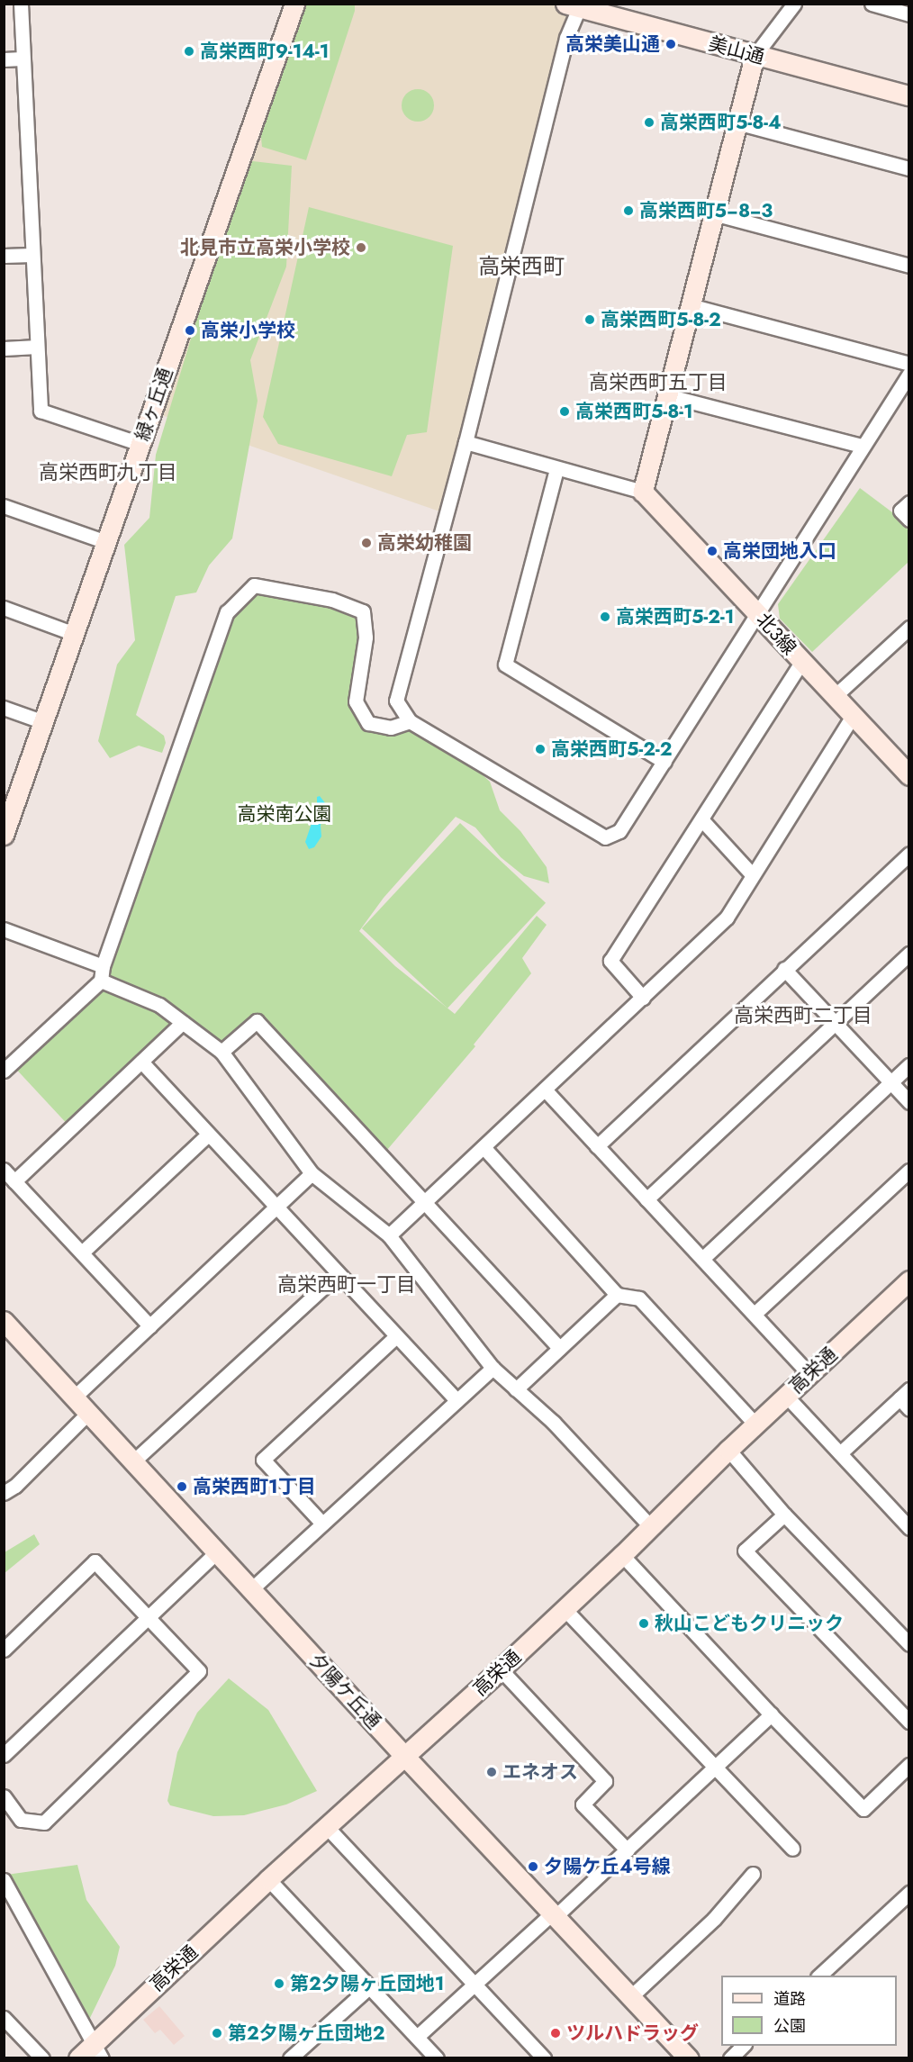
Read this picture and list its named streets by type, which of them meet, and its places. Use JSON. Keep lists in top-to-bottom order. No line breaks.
{"streets":{"street":["美山通","緑ヶ丘通","北3線","高栄通","夕陽ケ丘通"]},"crossings":[["高栄通","夕陽ケ丘通"]],"districts":["高栄西町","高栄西町五丁目","高栄西町九丁目","高栄西町二丁目","高栄西町一丁目"],"parks":["高栄南公園"],"places":["高栄美山通","高栄西町9-14-1","高栄西町5-8-4","高栄西町５−８−３","北見市立高栄小学校","高栄西町5-8-2","高栄小学校","高栄西町5-8-1","高栄幼稚園","高栄団地入口","高栄西町5-2-1","高栄西町5-2-2","高栄西町1丁目","秋山こどもクリニック","エネオス","夕陽ケ丘4号線","第2夕陽ヶ丘団地1","第2夕陽ヶ丘団地2","ツルハドラッグ"],"legend":["道路","公園"]}
